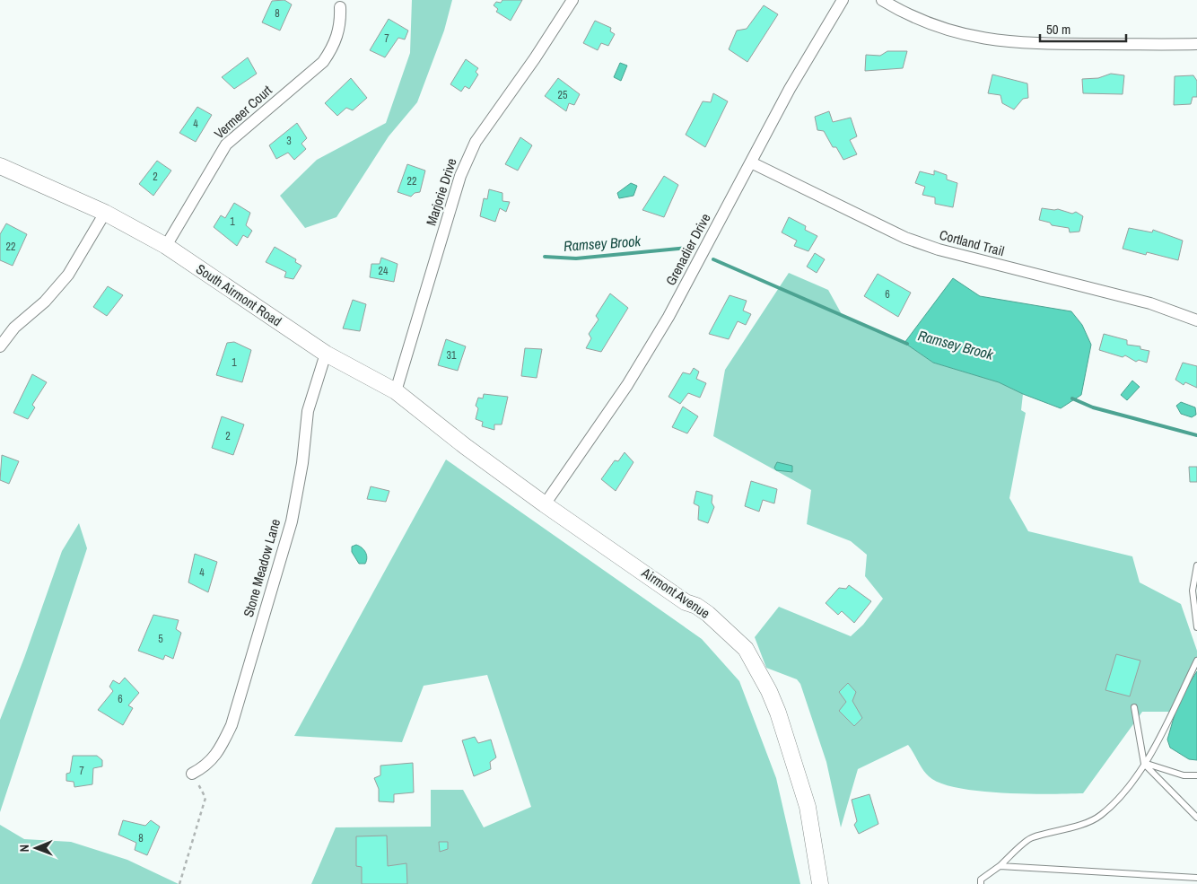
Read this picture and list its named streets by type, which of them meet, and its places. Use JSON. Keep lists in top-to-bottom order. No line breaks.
{"streets":{"street":["Vermeer Court","Marjorie Drive","Cortland Trail","Grenadier Drive","South Airmont Road","Stone Meadow Lane","Airmont Avenue"]},"crossings":[["Vermeer Court","South Airmont Road"],["Marjorie Drive","South Airmont Road"],["Cortland Trail","Grenadier Drive"],["Grenadier Drive","Airmont Avenue"],["South Airmont Road","Stone Meadow Lane"],["South Airmont Road","Airmont Avenue"]],"water":["Ramsey Brook"],"house_numbers":["8","7","25","4","3","2","22","1","22","24","6","31","1","2","4","5","6","7","8"],"scale_bar":"50 m","north":"left"}
